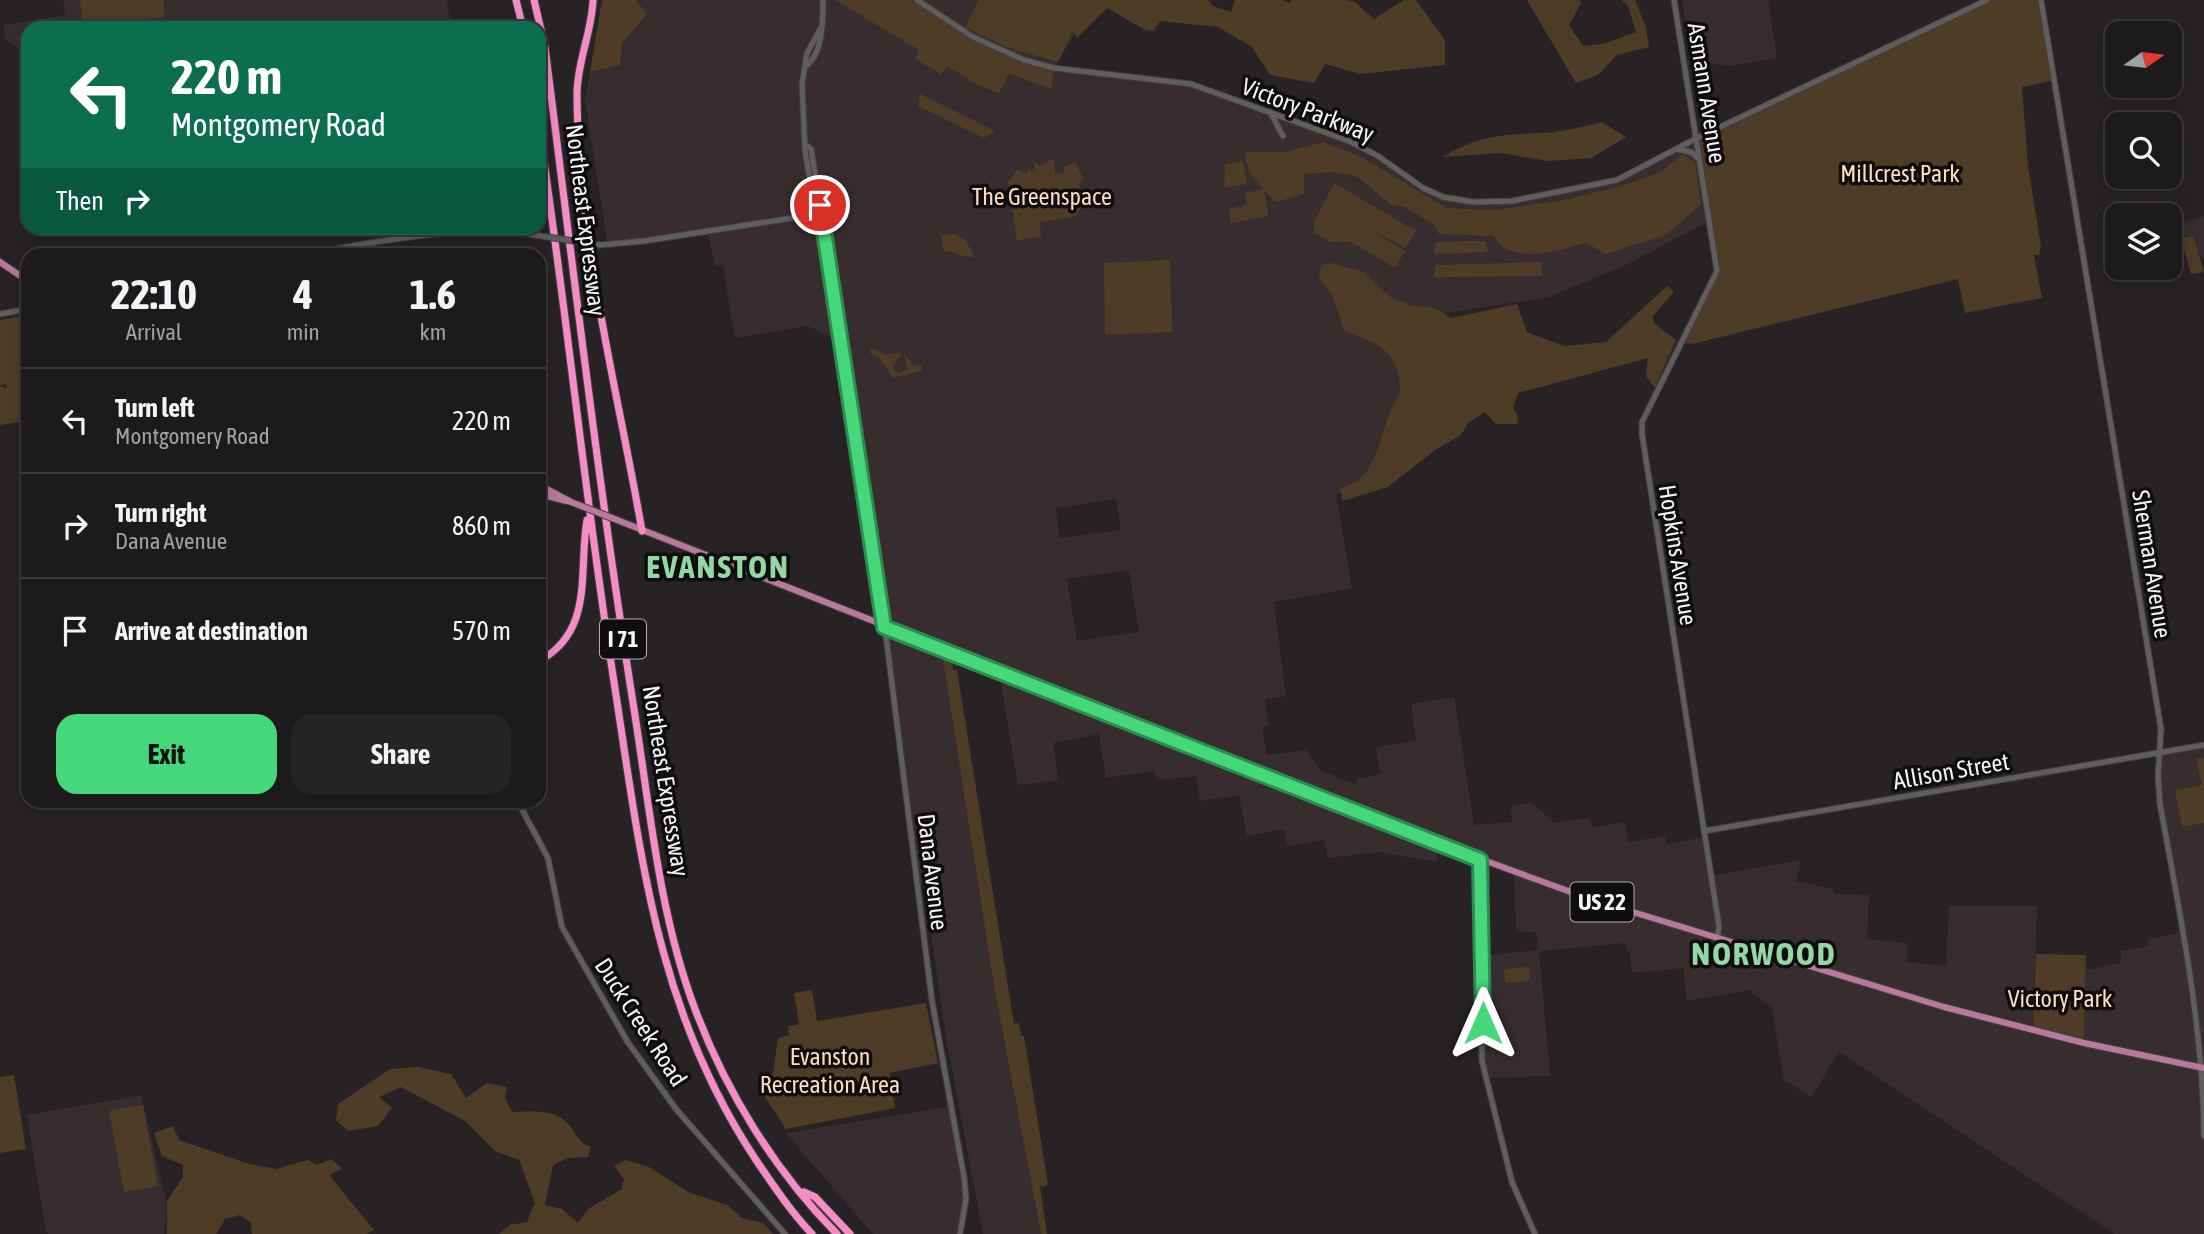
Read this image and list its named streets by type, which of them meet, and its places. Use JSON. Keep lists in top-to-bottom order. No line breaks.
{"streets":{"highway":["Northeast Expressway","I 71"],"main road":["US 22"],"street":["Asmann Avenue","Victory Parkway","Hopkins Avenue","Sherman Avenue","Allison Street","Dana Avenue","Duck Creek Road"]},"crossings":[["Asmann Avenue","Victory Parkway"],["Asmann Avenue","Hopkins Avenue"],["Hopkins Avenue","Allison Street"],["Hopkins Avenue","US 22"],["Sherman Avenue","Allison Street"],["Sherman Avenue","US 22"],["Dana Avenue","US 22"]],"districts":["EVANSTON","NORWOOD"],"parks":["Millcrest Park","The Greenspace","Victory Park","Evanston Recreation Area"],"north":"right","page":{"turn":["220 m","Montgomery Road"],"then":"Then","eta":["22:10","Arrival","4","min","1.6","km"],"list":[{"name":"Turn left","note":"Montgomery Road","value":"220 m"},{"name":"Turn right","note":"Dana Avenue","value":"860 m"},{"name":"Arrive at destination","value":"570 m"}],"buttons":["Exit","Share"]}}
